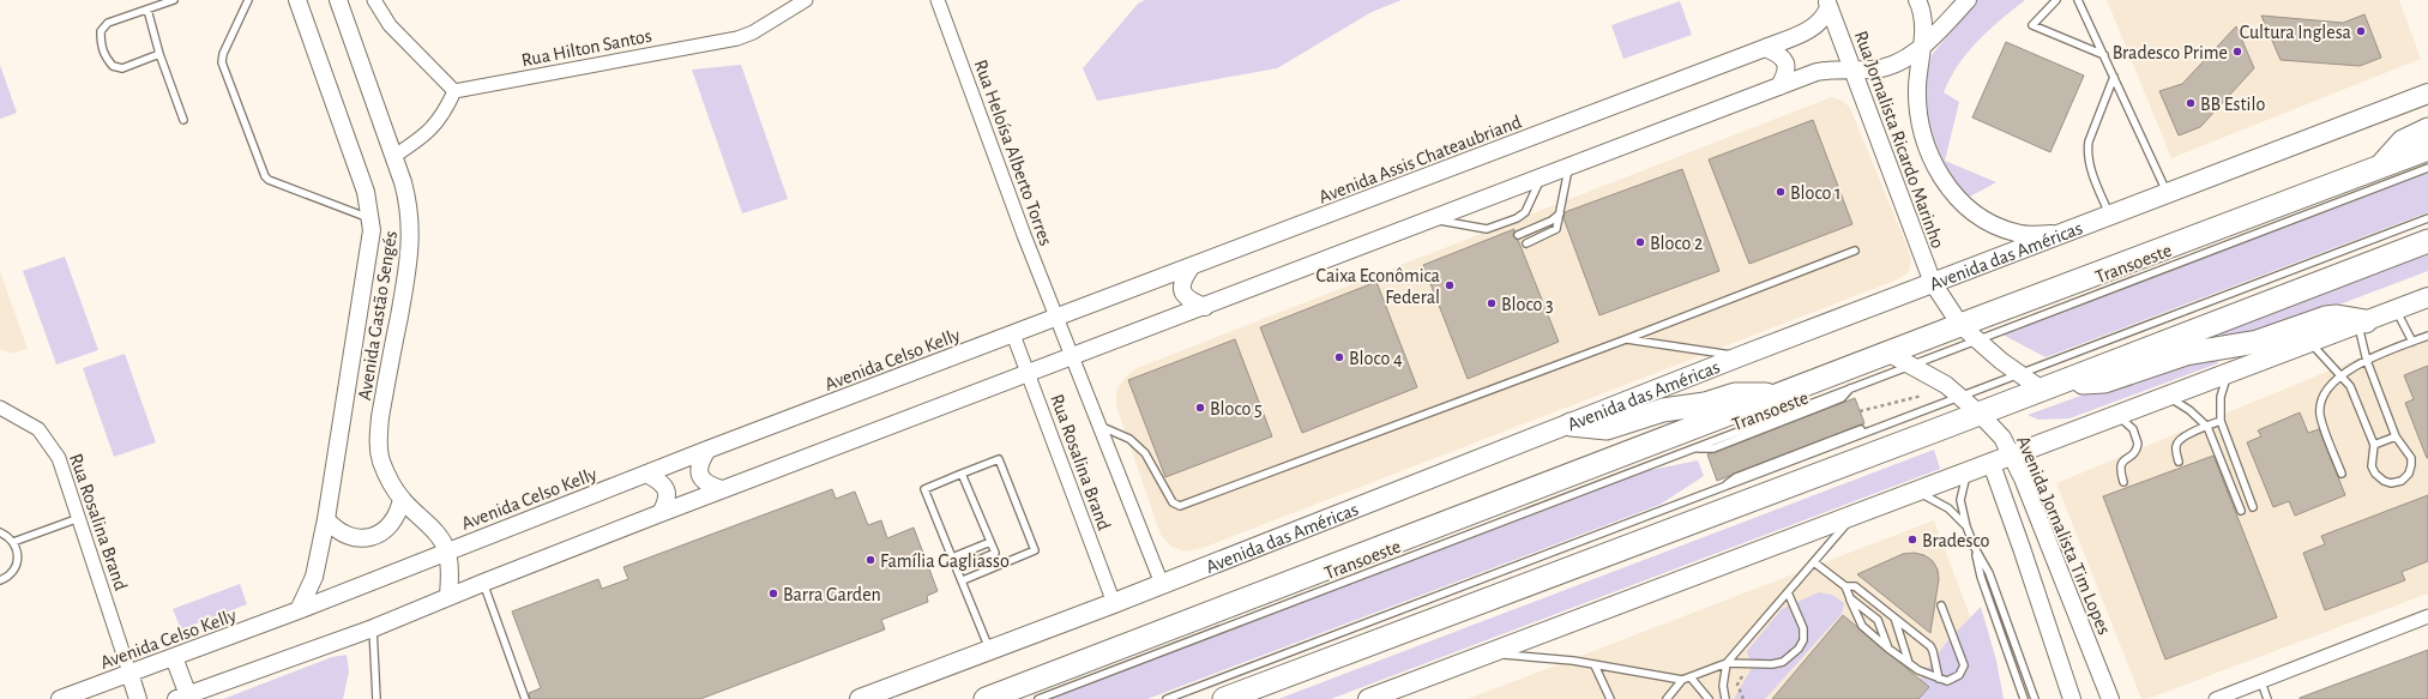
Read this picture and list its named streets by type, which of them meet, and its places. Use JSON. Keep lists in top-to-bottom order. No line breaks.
{"streets":{"main road":["Avenida das Américas"],"street":["Rua Hilton Santos","Rua Jornalista Ricardo Marinho","Rua Heloísa Alberto Torres","Avenida Assis Chateaubriand","Avenida Gastão Sengés","Avenida Celso Kelly","Rua Rosalina Brand","Avenida Jornalista Tim Lopes"],"lane":["Transoeste"]},"crossings":[["Rua Jornalista Ricardo Marinho","Avenida Assis Chateaubriand"],["Rua Jornalista Ricardo Marinho","Avenida das Américas"],["Rua Jornalista Ricardo Marinho","Transoeste"],["Rua Heloísa Alberto Torres","Avenida Assis Chateaubriand"],["Rua Heloísa Alberto Torres","Rua Rosalina Brand"],["Avenida Assis Chateaubriand","Avenida Celso Kelly"],["Avenida Assis Chateaubriand","Rua Rosalina Brand"],["Avenida das Américas","Rua Rosalina Brand"],["Transoeste","Avenida Jornalista Tim Lopes"],["Avenida Gastão Sengés","Avenida Celso Kelly"],["Avenida Celso Kelly","Rua Rosalina Brand"]],"places":["Cultura Inglesa","Bradesco Prime","BB Estilo","Bloco 1","Bloco 2","Caixa Econômica Federal","Bloco 3","Bloco 4","Bloco 5","Bradesco","Família Gagliasso","Barra Garden"]}
